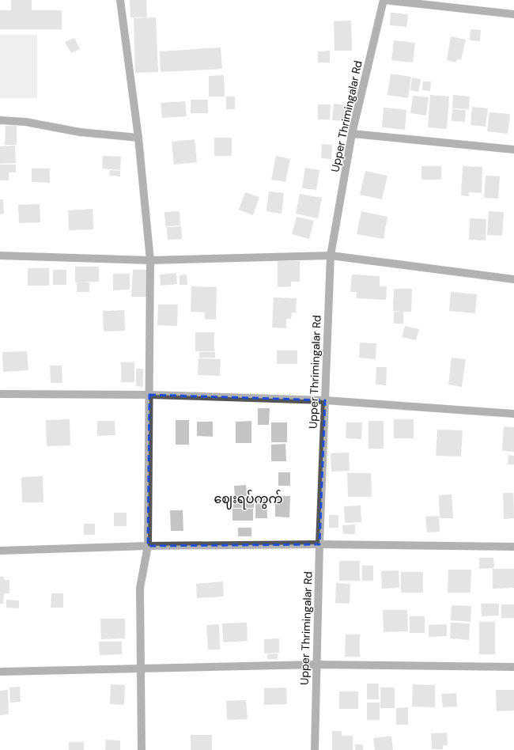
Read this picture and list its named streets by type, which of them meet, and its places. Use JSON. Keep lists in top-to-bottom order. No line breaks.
{"streets":{"street":["Upper Thrimingalar Rd"]},"districts":["ဈေးရပ်ကွက်"]}
